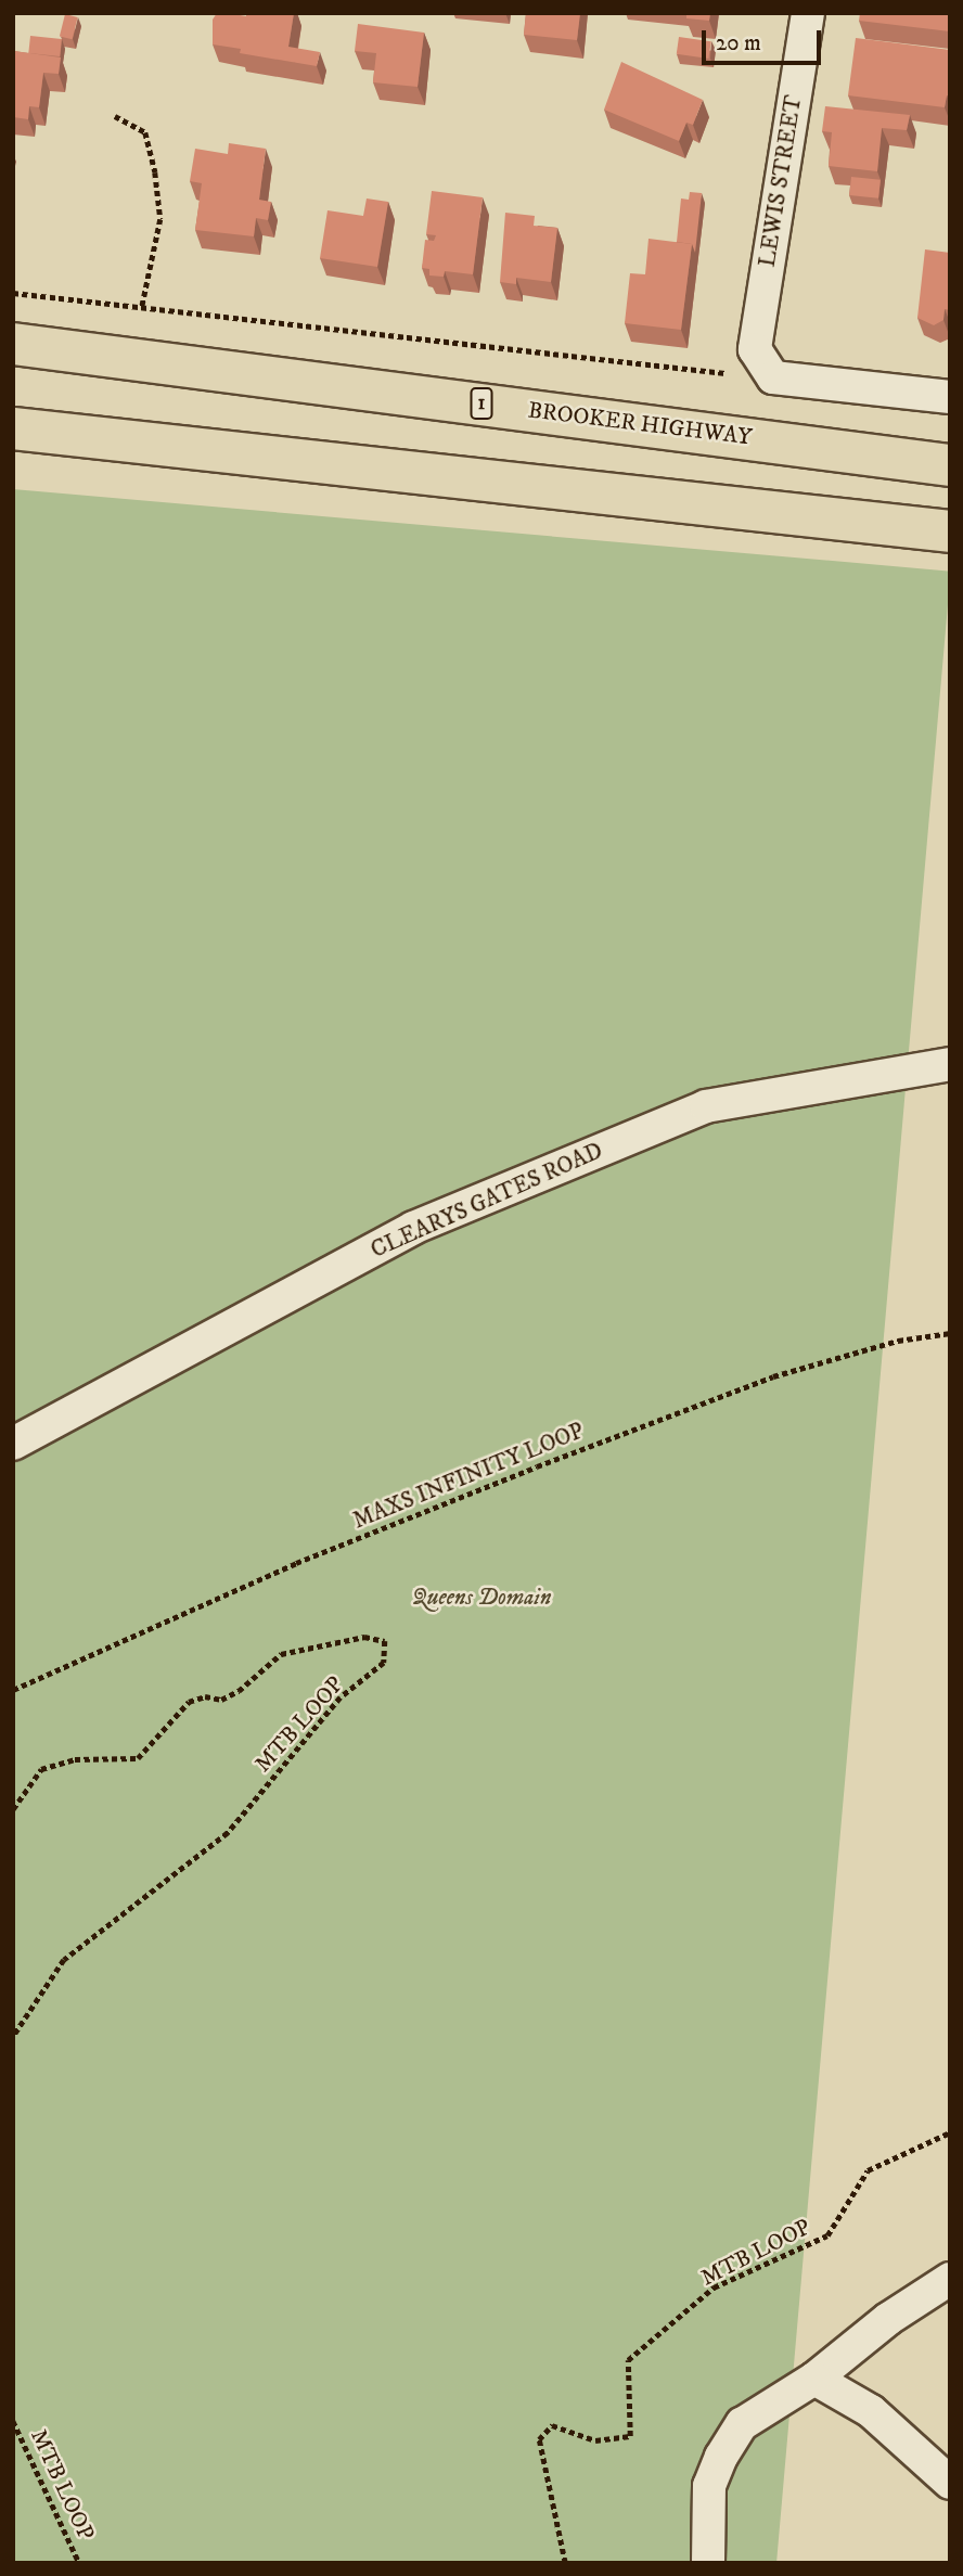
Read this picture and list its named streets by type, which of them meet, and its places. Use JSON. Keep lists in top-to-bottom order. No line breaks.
{"streets":{"highway":["1","BROOKER HIGHWAY"],"street":["LEWIS STREET","CLEARYS GATES ROAD"],"path":["MAXS INFINITY LOOP","MTB LOOP"]},"parks":["Queens Domain"],"scale_bar":"20 m"}
